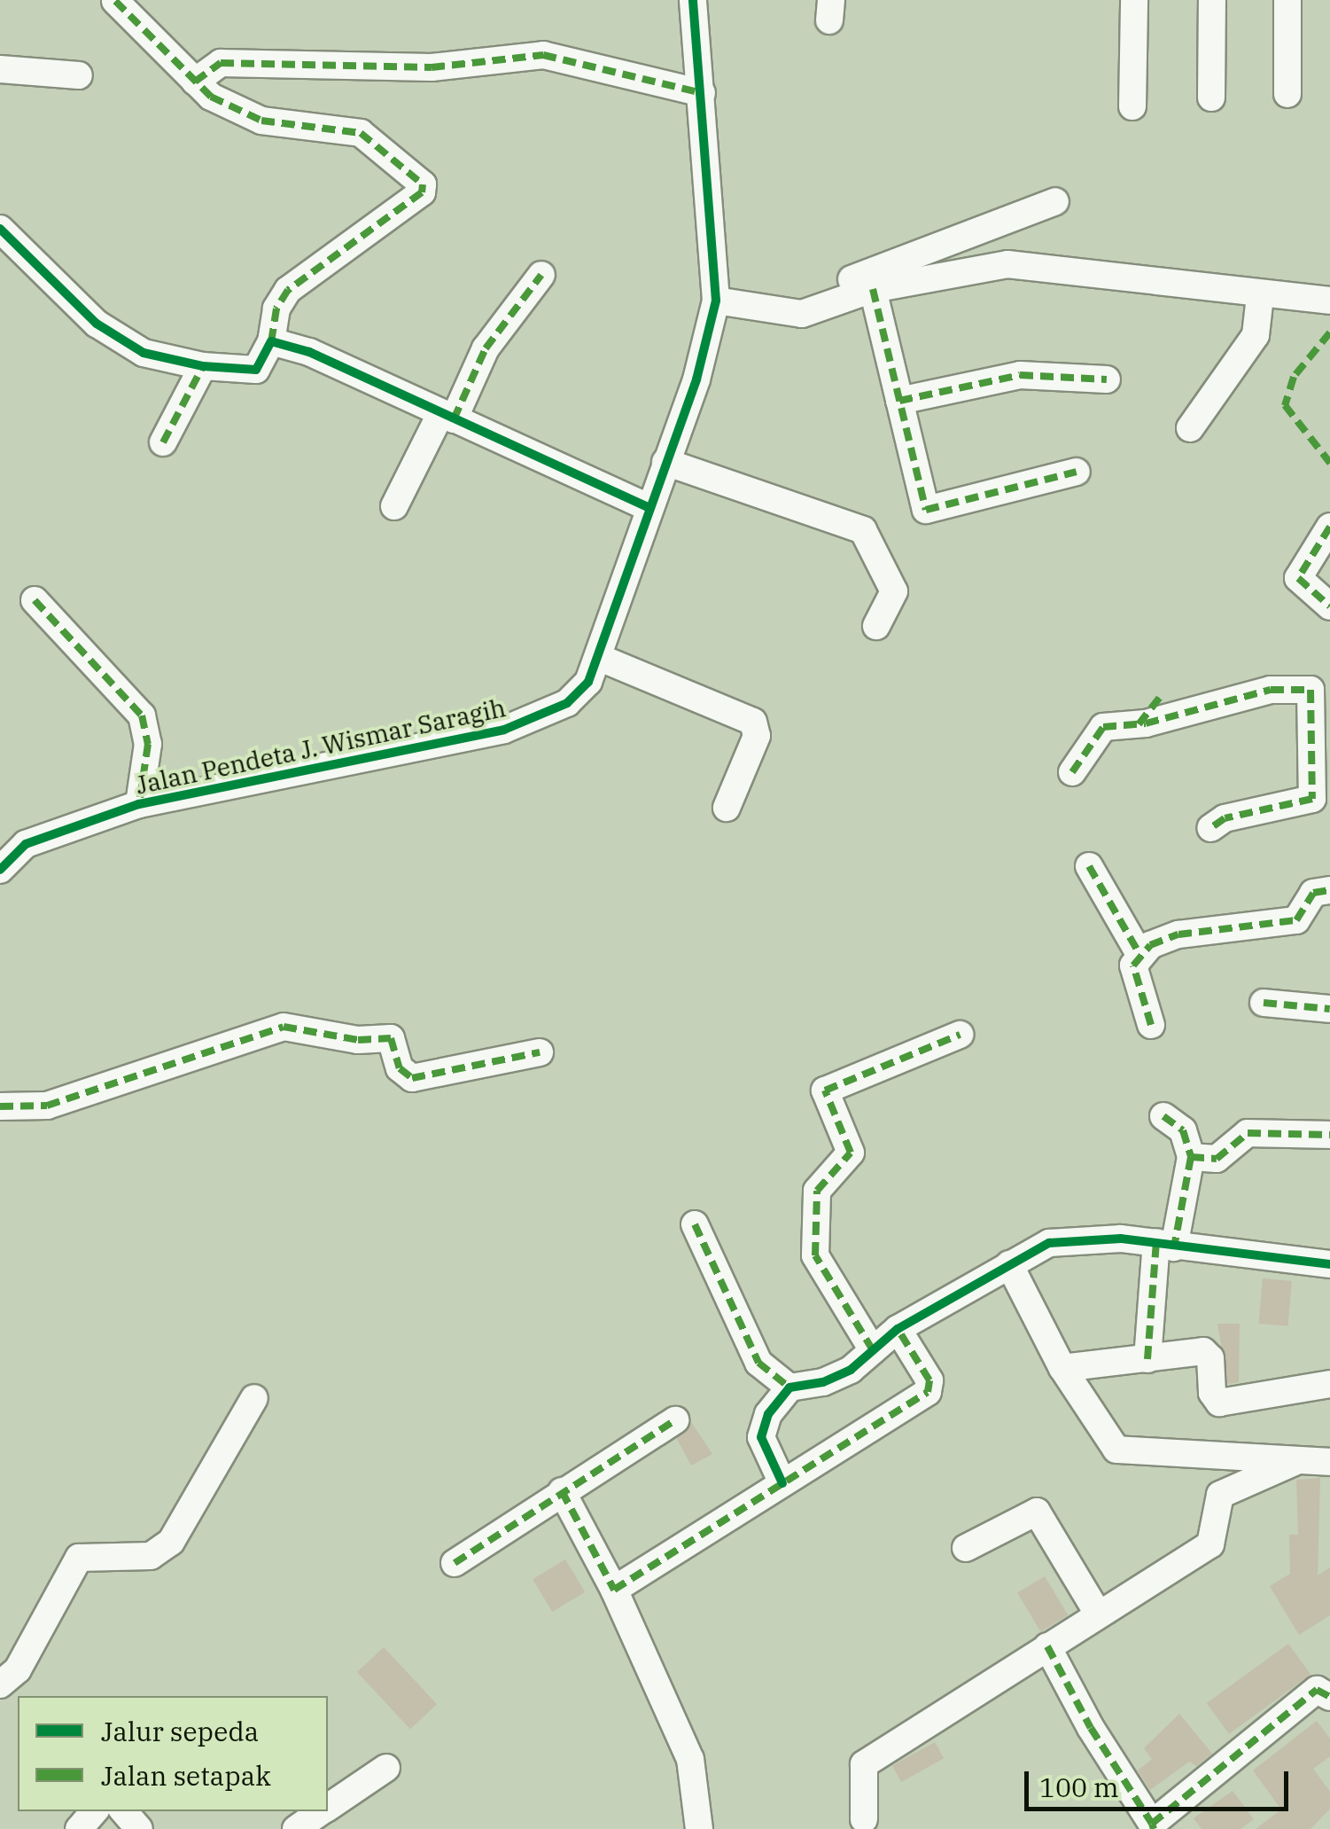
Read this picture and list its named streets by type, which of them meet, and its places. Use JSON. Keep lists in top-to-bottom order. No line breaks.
{"streets":{"street":["Jalan Pendeta J. Wismar Saragih"]},"legend":["Jalur sepeda","Jalan setapak"],"scale_bar":"100 m"}
